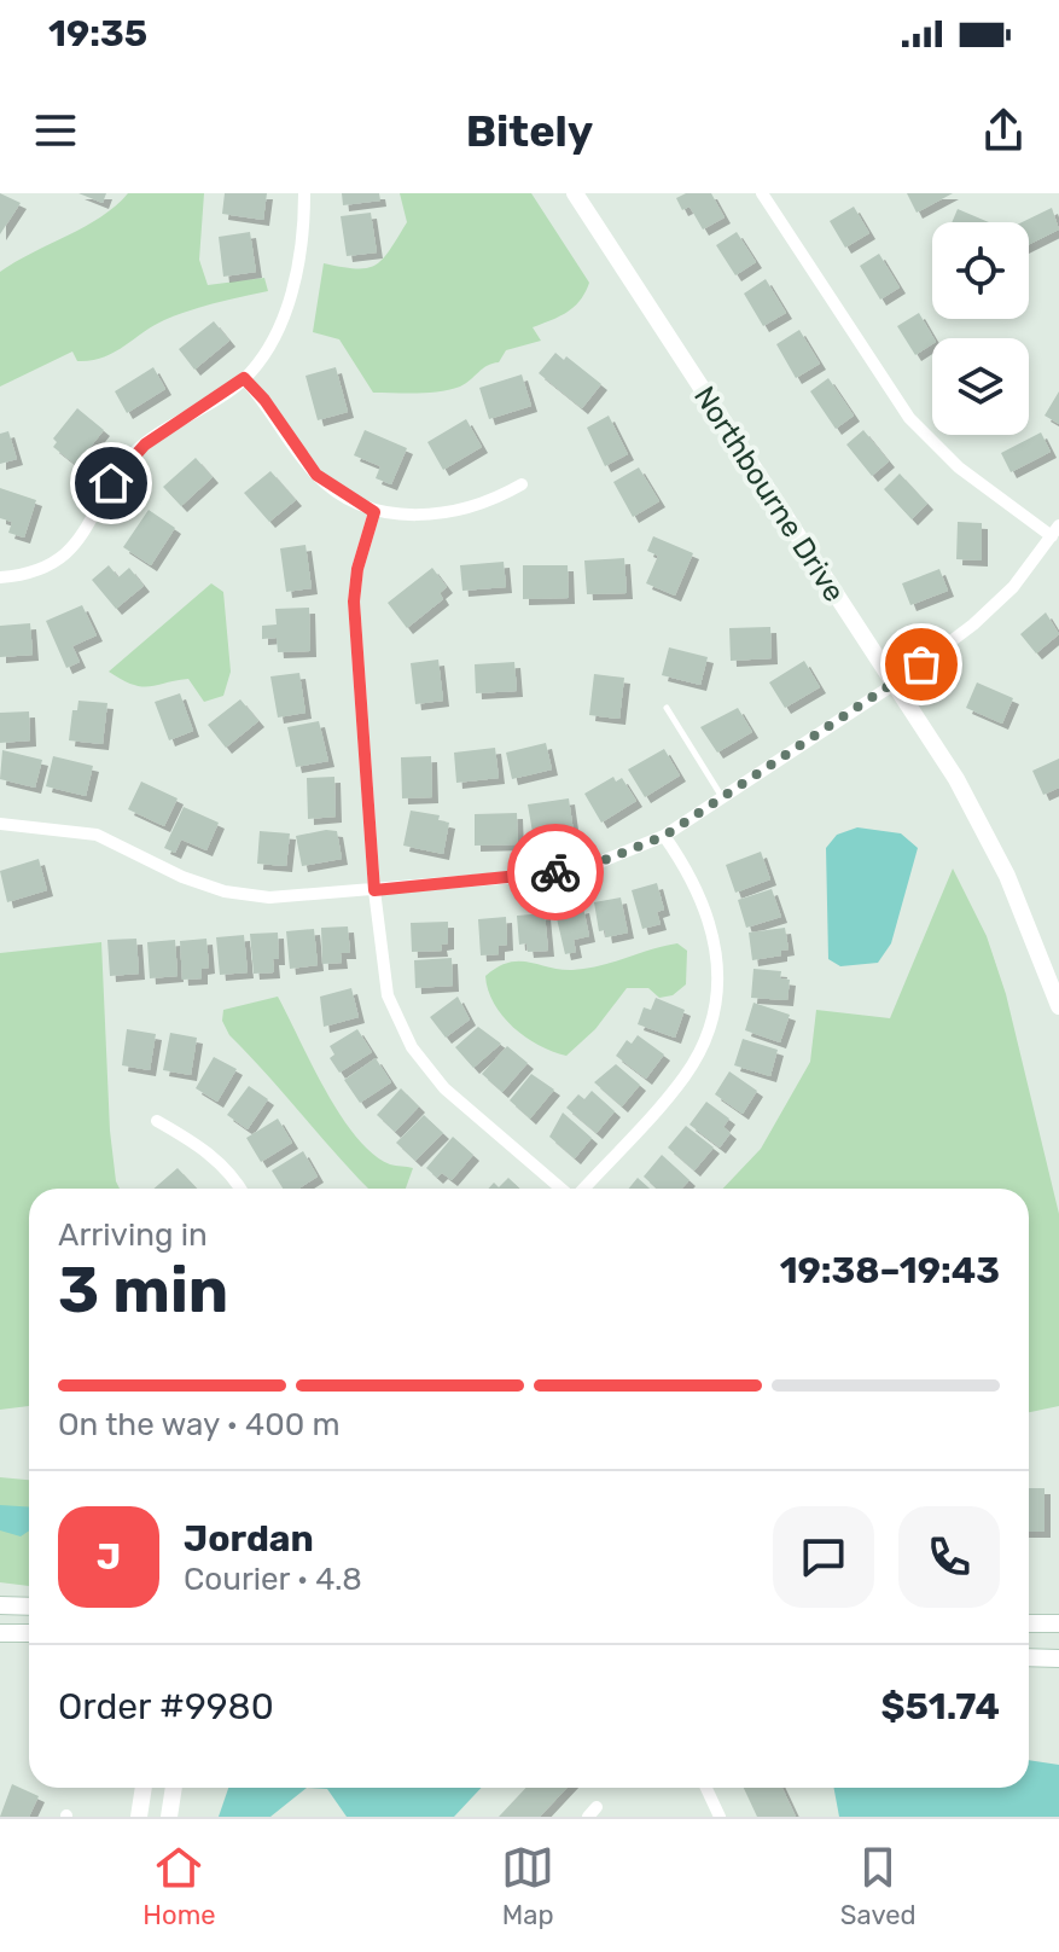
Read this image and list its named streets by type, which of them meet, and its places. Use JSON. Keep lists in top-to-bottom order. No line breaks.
{"streets":{"street":["Northbourne Drive"]},"page":{"status":"19:35","header":"Bitely","heading":["3 min","Arriving in","19:38–19:43"],"panel":["Jordan","Courier · 4.8","Order #9980","$51.74"],"bar":"On the way · 400 m","round":"J","tabs":["Home","Map","Saved"]}}
